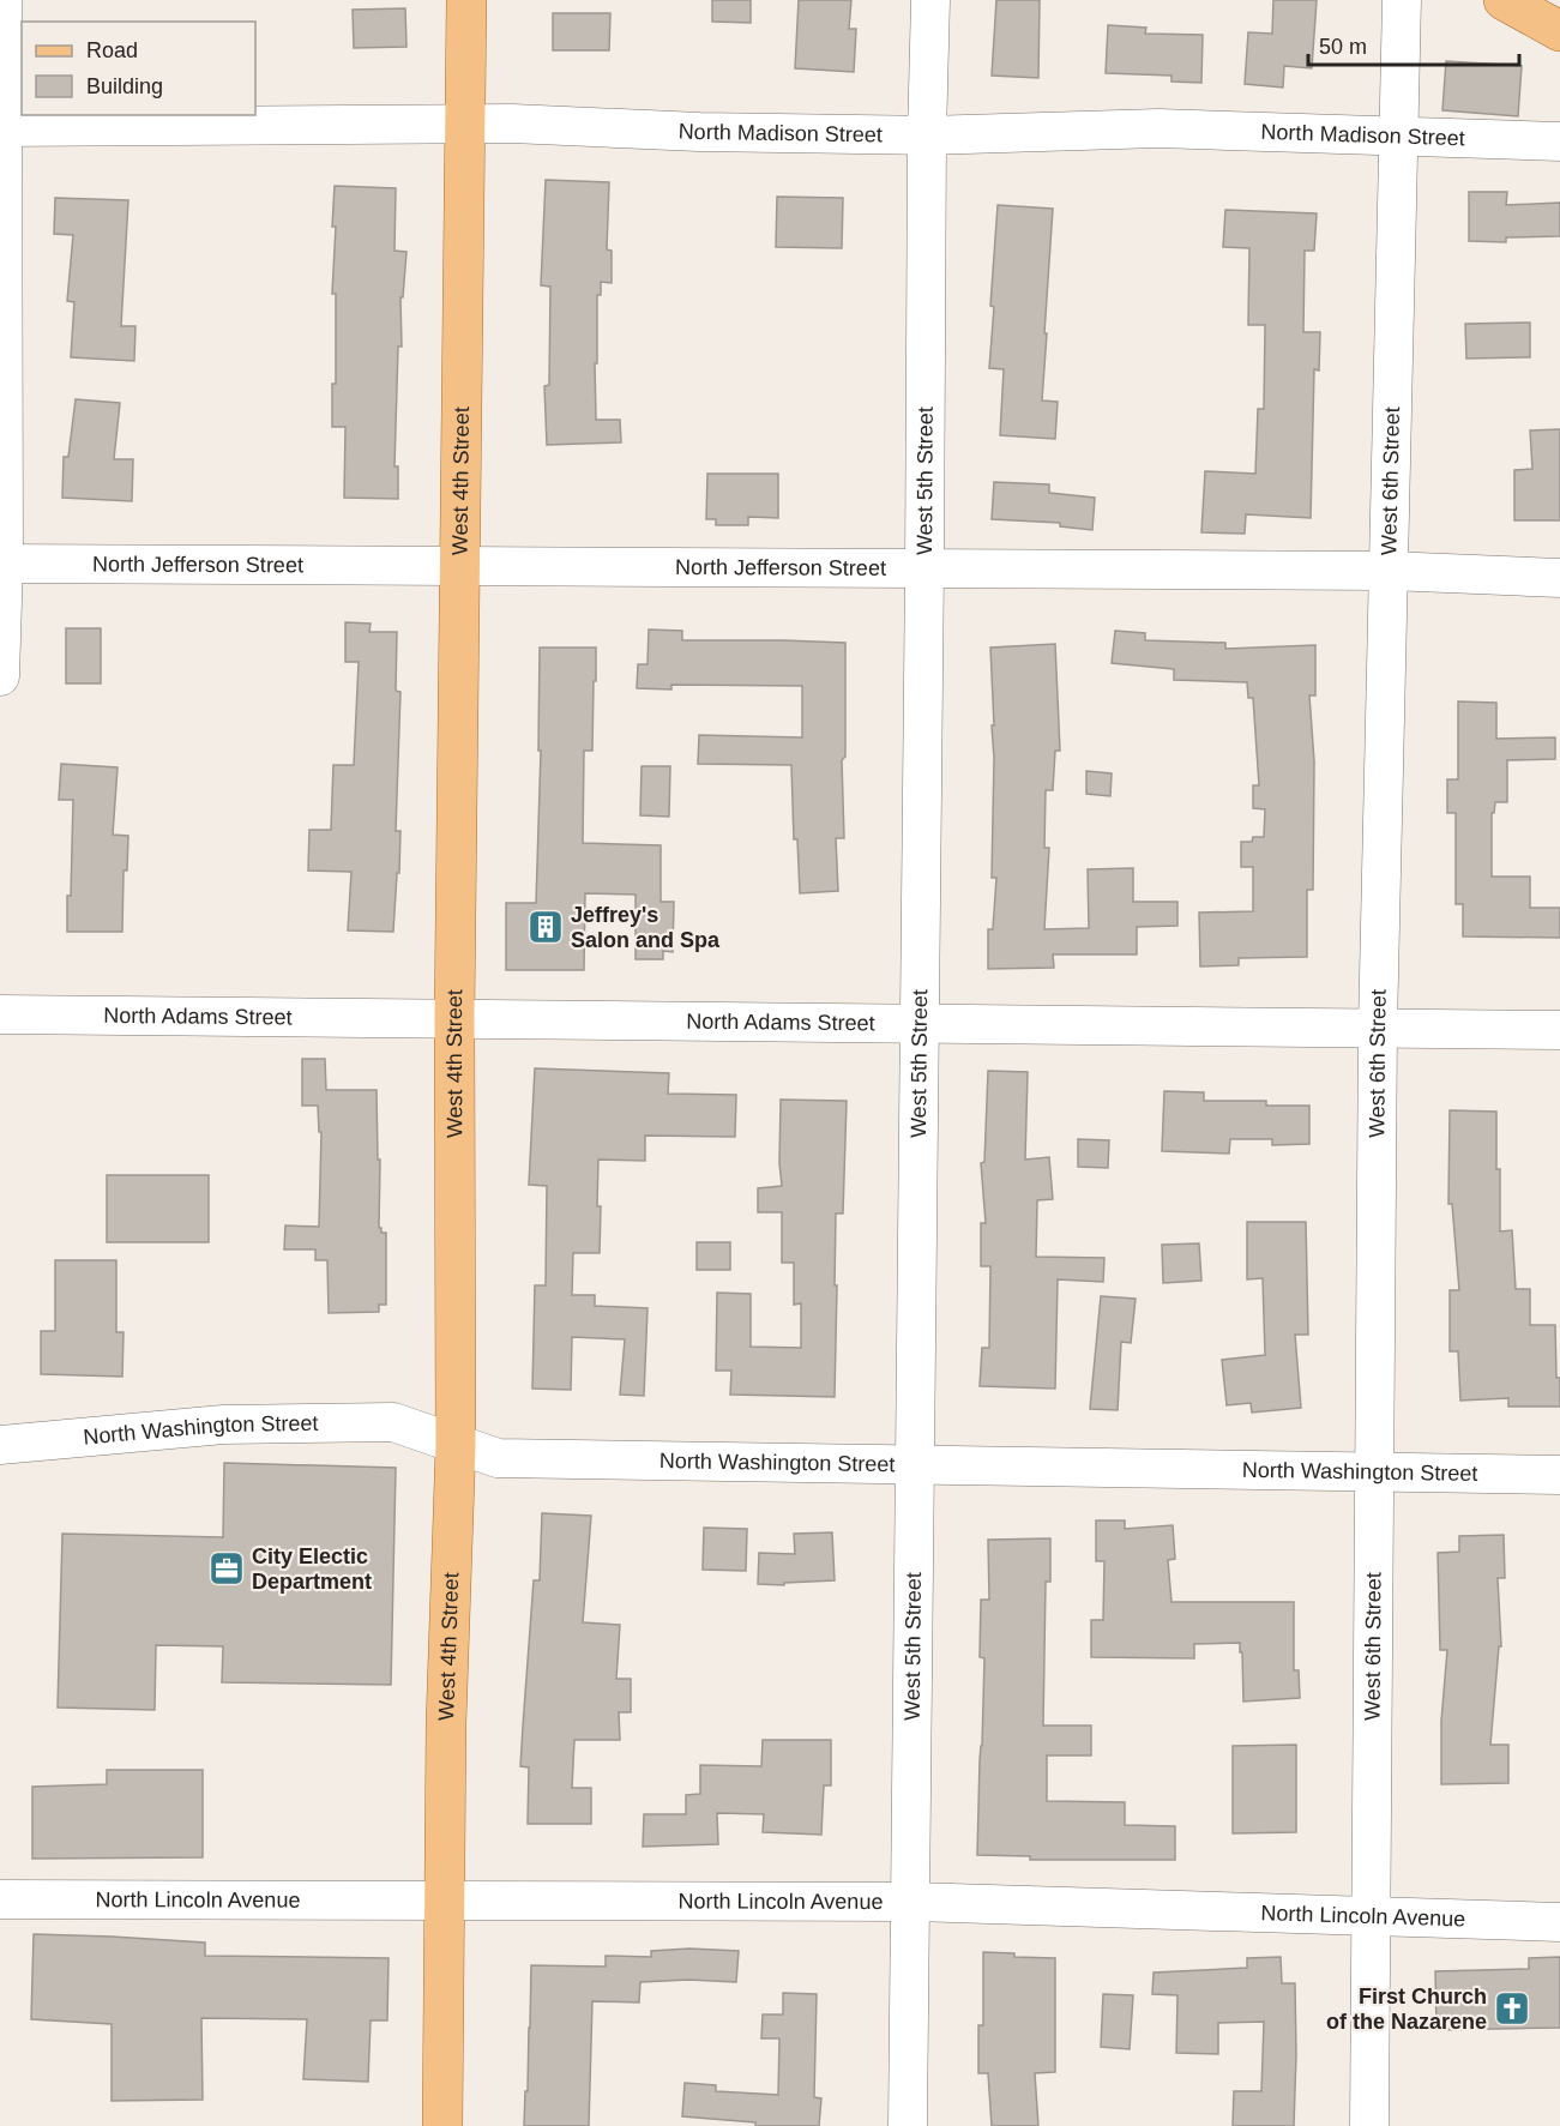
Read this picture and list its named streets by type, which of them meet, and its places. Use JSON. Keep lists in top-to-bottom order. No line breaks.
{"streets":{"main road":["West 4th Street"],"street":["North Madison Street","West 5th Street","West 6th Street","North Jefferson Street","North Adams Street","North Washington Street","North Lincoln Avenue"]},"crossings":[["North Madison Street","West 4th Street"],["North Madison Street","West 5th Street"],["North Madison Street","West 6th Street"],["West 4th Street","North Jefferson Street"],["West 4th Street","North Adams Street"],["West 4th Street","North Washington Street"],["West 4th Street","North Lincoln Avenue"],["West 5th Street","North Jefferson Street"],["West 5th Street","North Adams Street"],["West 5th Street","North Washington Street"],["West 5th Street","North Lincoln Avenue"],["West 6th Street","North Jefferson Street"],["West 6th Street","North Adams Street"],["West 6th Street","North Washington Street"],["West 6th Street","North Lincoln Avenue"]],"places":{"building":["Jeffrey's Salon and Spa"],"office":["City Electic Department"],"church":["First Church of the Nazarene"]},"legend":["Road","Building"],"scale_bar":"50 m"}
